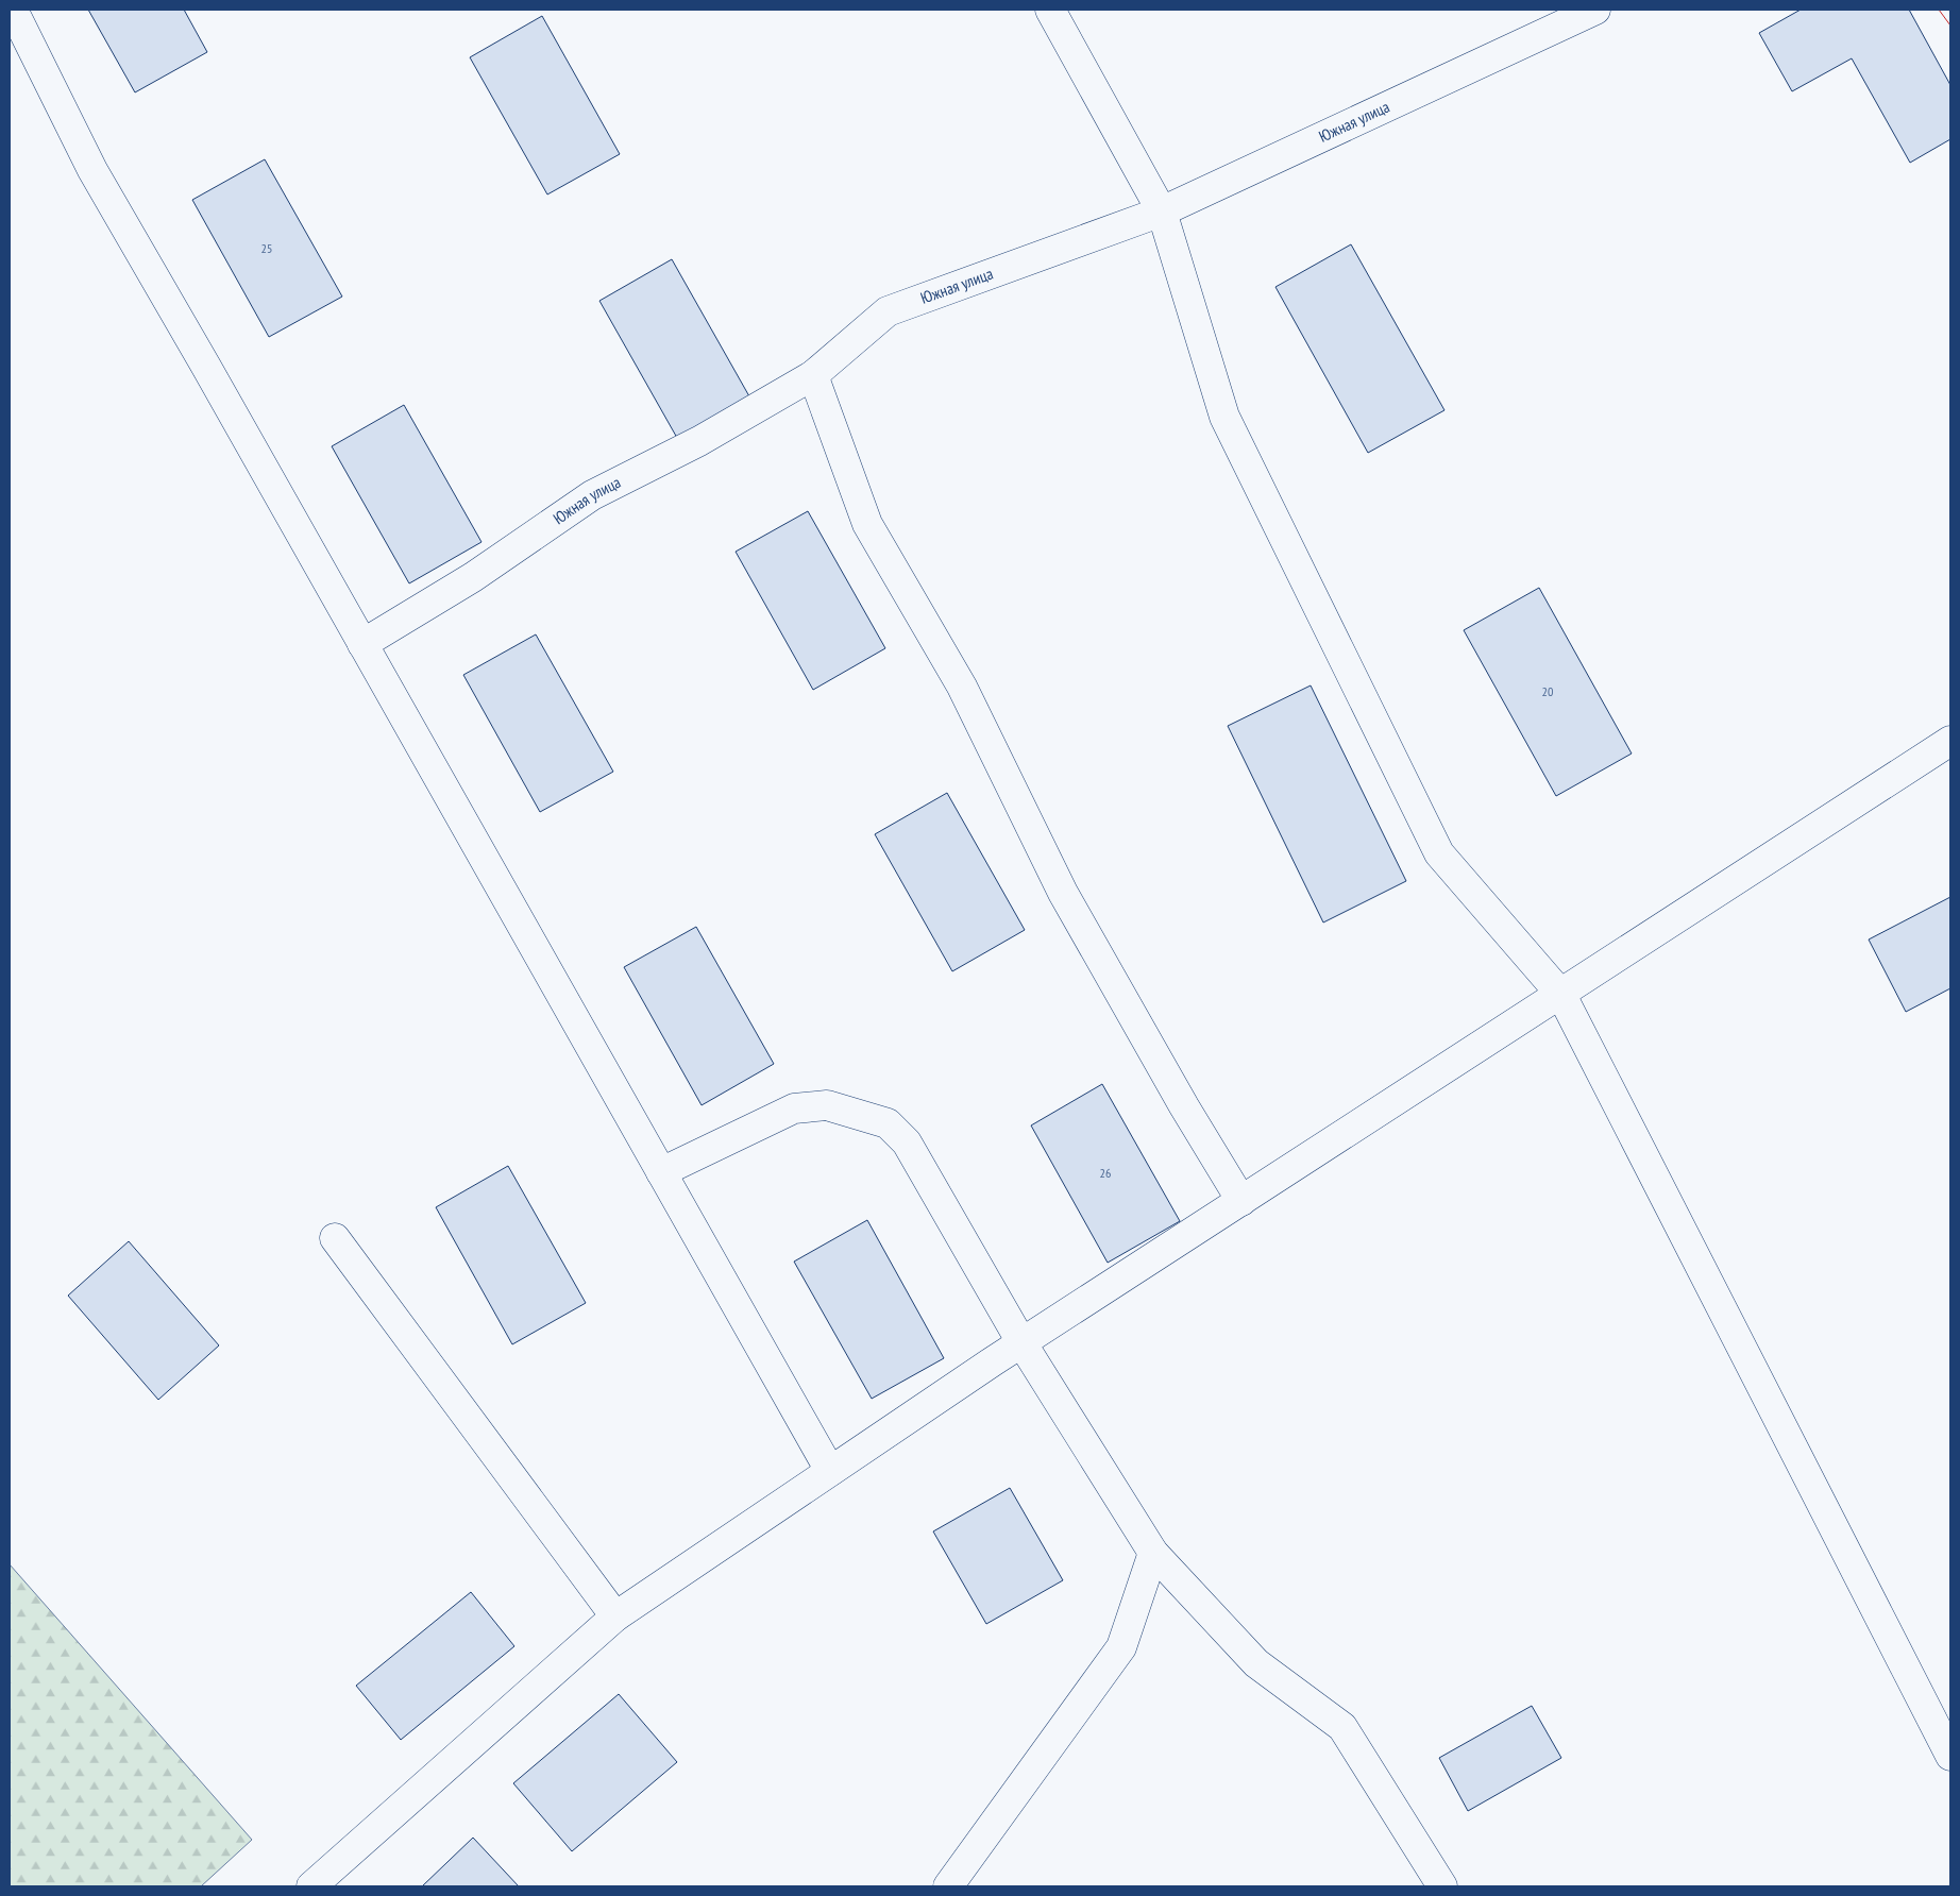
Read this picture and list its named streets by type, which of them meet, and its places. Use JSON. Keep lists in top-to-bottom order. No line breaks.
{"streets":{"street":["Южная улица"]},"house_numbers":["25","20","26"]}
